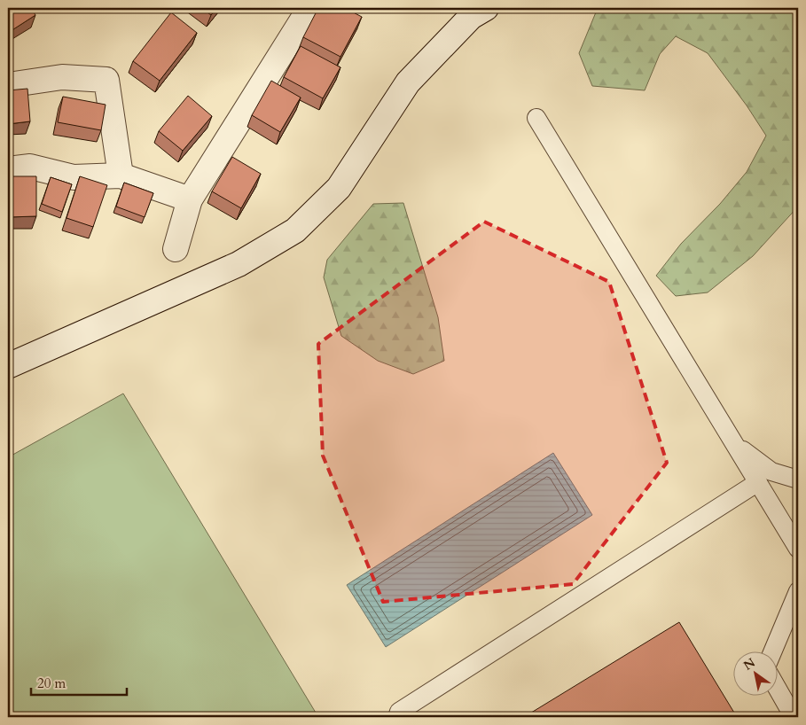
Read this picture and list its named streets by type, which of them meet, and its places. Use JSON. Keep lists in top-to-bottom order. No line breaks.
{"scale_bar":"20 m","north":"top left"}
